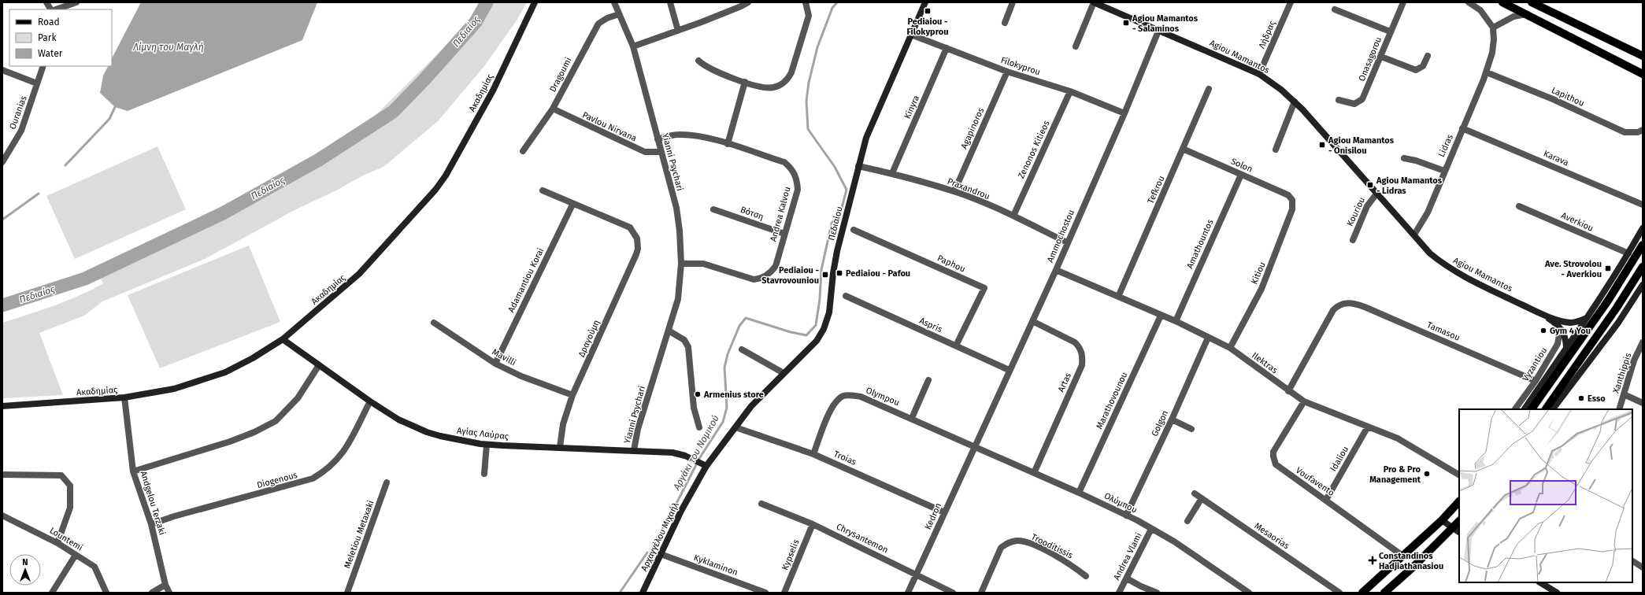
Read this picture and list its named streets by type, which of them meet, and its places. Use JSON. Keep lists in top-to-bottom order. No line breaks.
{"streets":{"street":["Λήδρας","Agiou Mamantos","Onasagorou","Filokyprou","Dragoumi","Ακαδημίας","Lapithou","Kinyra","Ouranias","Pavlou Nirvana","Agapinoros","Lidras","Zenonos Kitieos","Karava","Yianni Psychari","Solon","Praxandrou","Tefkrou","Kouriou","Βότση","Andrea Kalvou","Averkiou","Πεδιαίου","Ammochostou","Amathountos","Paphou","Kitiou","Adamantiou Korai","Aspris","Tamasou","Δραγούμη","Mavilli","Ilektras","Vyzantiou","Xanthippis","Artas","Olympou","Marathovounou","Golgon","Αγίας Λαύρας","Troias","Idaliou","Diogenous","Voufavento","Andgelou Terzaki","Ολύμπου","Kedron","Meletiou Metaxaki","Mesaorias","Αρχαγγέλου Μιχαήλ","Chrysantemon","Lountemi","Trooditissis","Kypselis","Andrea Vlami","Kyklaminon"]},"crossings":[["Λήδρας","Agiou Mamantos"],["Agiou Mamantos","Lidras"],["Agiou Mamantos","Kouriou"],["Agiou Mamantos","Ammochostou"],["Agiou Mamantos","Vyzantiou"],["Filokyprou","Kinyra"],["Filokyprou","Agapinoros"],["Filokyprou","Zenonos Kitieos"],["Filokyprou","Πεδιαίου"],["Filokyprou","Ammochostou"],["Dragoumi","Pavlou Nirvana"],["Dragoumi","Yianni Psychari"],["Ακαδημίας","Αγίας Λαύρας"],["Ακαδημίας","Andgelou Terzaki"],["Lapithou","Lidras"],["Kinyra","Praxandrou"],["Pavlou Nirvana","Yianni Psychari"],["Agapinoros","Praxandrou"],["Lidras","Karava"],["Zenonos Kitieos","Praxandrou"],["Yianni Psychari","Andrea Kalvou"],["Yianni Psychari","Αγίας Λαύρας"],["Solon","Tefkrou"],["Solon","Amathountos"],["Solon","Kitiou"],["Praxandrou","Πεδιαίου"],["Praxandrou","Ammochostou"],["Tefkrou","Ilektras"],["Βότση","Andrea Kalvou"],["Πεδιαίου","Troias"],["Πεδιαίου","Αρχαγγέλου Μιχαήλ"],["Ammochostou","Aspris"],["Ammochostou","Ilektras"],["Ammochostou","Artas"],["Ammochostou","Olympou"],["Ammochostou","Ολύμπου"],["Ammochostou","Kedron"],["Amathountos","Ilektras"],["Paphou","Aspris"],["Kitiou","Ilektras"],["Adamantiou Korai","Δραγούμη"],["Adamantiou Korai","Mavilli"],["Tamasou","Ilektras"],["Tamasou","Vyzantiou"],["Δραγούμη","Mavilli"],["Δραγούμη","Αγίας Λαύρας"],["Ilektras","Marathovounou"],["Ilektras","Golgon"],["Ilektras","Idaliou"],["Ilektras","Voufavento"],["Artas","Ολύμπου"],["Olympou","Troias"],["Olympou","Ολύμπου"],["Olympou","Kedron"],["Marathovounou","Ολύμπου"],["Golgon","Ολύμπου"],["Αγίας Λαύρας","Diogenous"],["Αγίας Λαύρας","Αρχαγγέλου Μιχαήλ"],["Troias","Kedron"],["Troias","Αρχαγγέλου Μιχαήλ"],["Idaliou","Voufavento"],["Diogenous","Andgelou Terzaki"],["Ολύμπου","Kedron"],["Ολύμπου","Andrea Vlami"],["Kedron","Chrysantemon"],["Αρχαγγέλου Μιχαήλ","Kyklaminon"],["Chrysantemon","Kypselis"]],"water":["Πεδιαίος","Λίμνη του Μαγλή","Αργάκι του Νομικού"],"places":{"transit":["Pediaiou - Filokyprou","Agiou Mamantos - Salaminos","Agiou Mamantos - Onisilou","Agiou Mamantos - Lidras","Ave. Strovolou - Averkiou","Pediaiou - Pafou","Pediaiou - Stavrovouniou"],"other":["Gym 4 You","Armenius store","Esso","Pro & Pro Management"],"health":["Constandinos Hadjiathanasiou"]},"legend":["Road","Park","Water"],"north":"top"}
